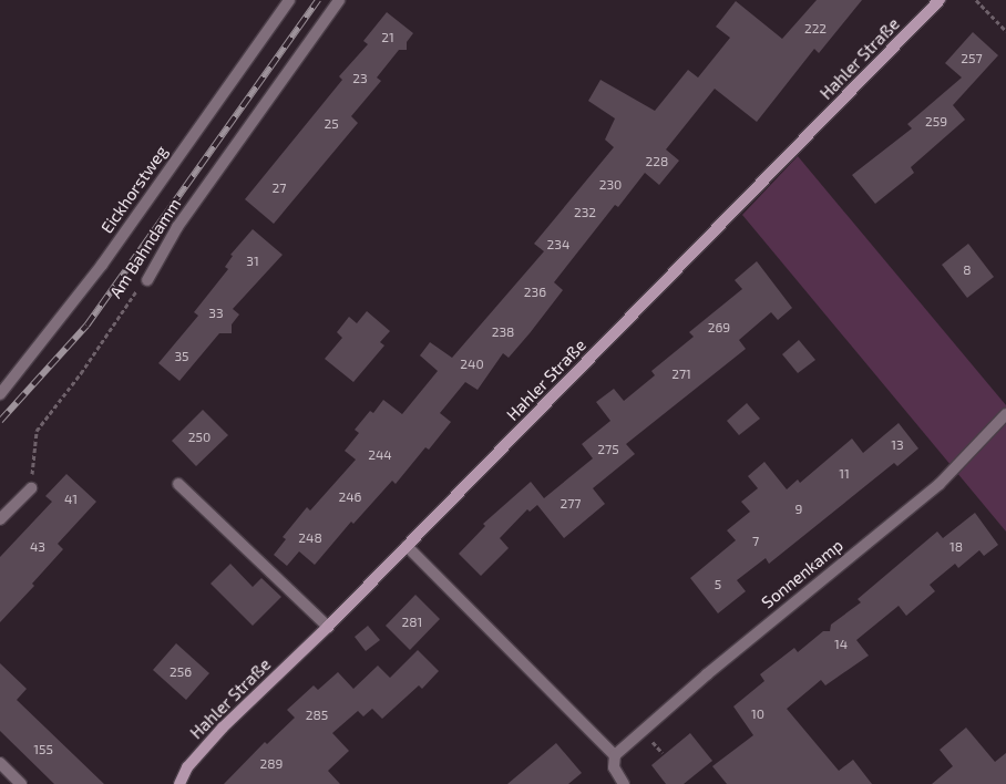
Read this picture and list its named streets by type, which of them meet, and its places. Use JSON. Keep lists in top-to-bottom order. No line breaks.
{"streets":{"street":["Hahler Straße","Eickhorstweg","Am Bahndamm","Sonnenkamp"]},"house_numbers":["222","21","257","23","259","25","228","230","27","232","234","31","8","236","33","269","238","35","240","271","250","13","275","244","11","246","41","277","9","248","7","43","18","5","281","14","256","10","285","155","289"]}
